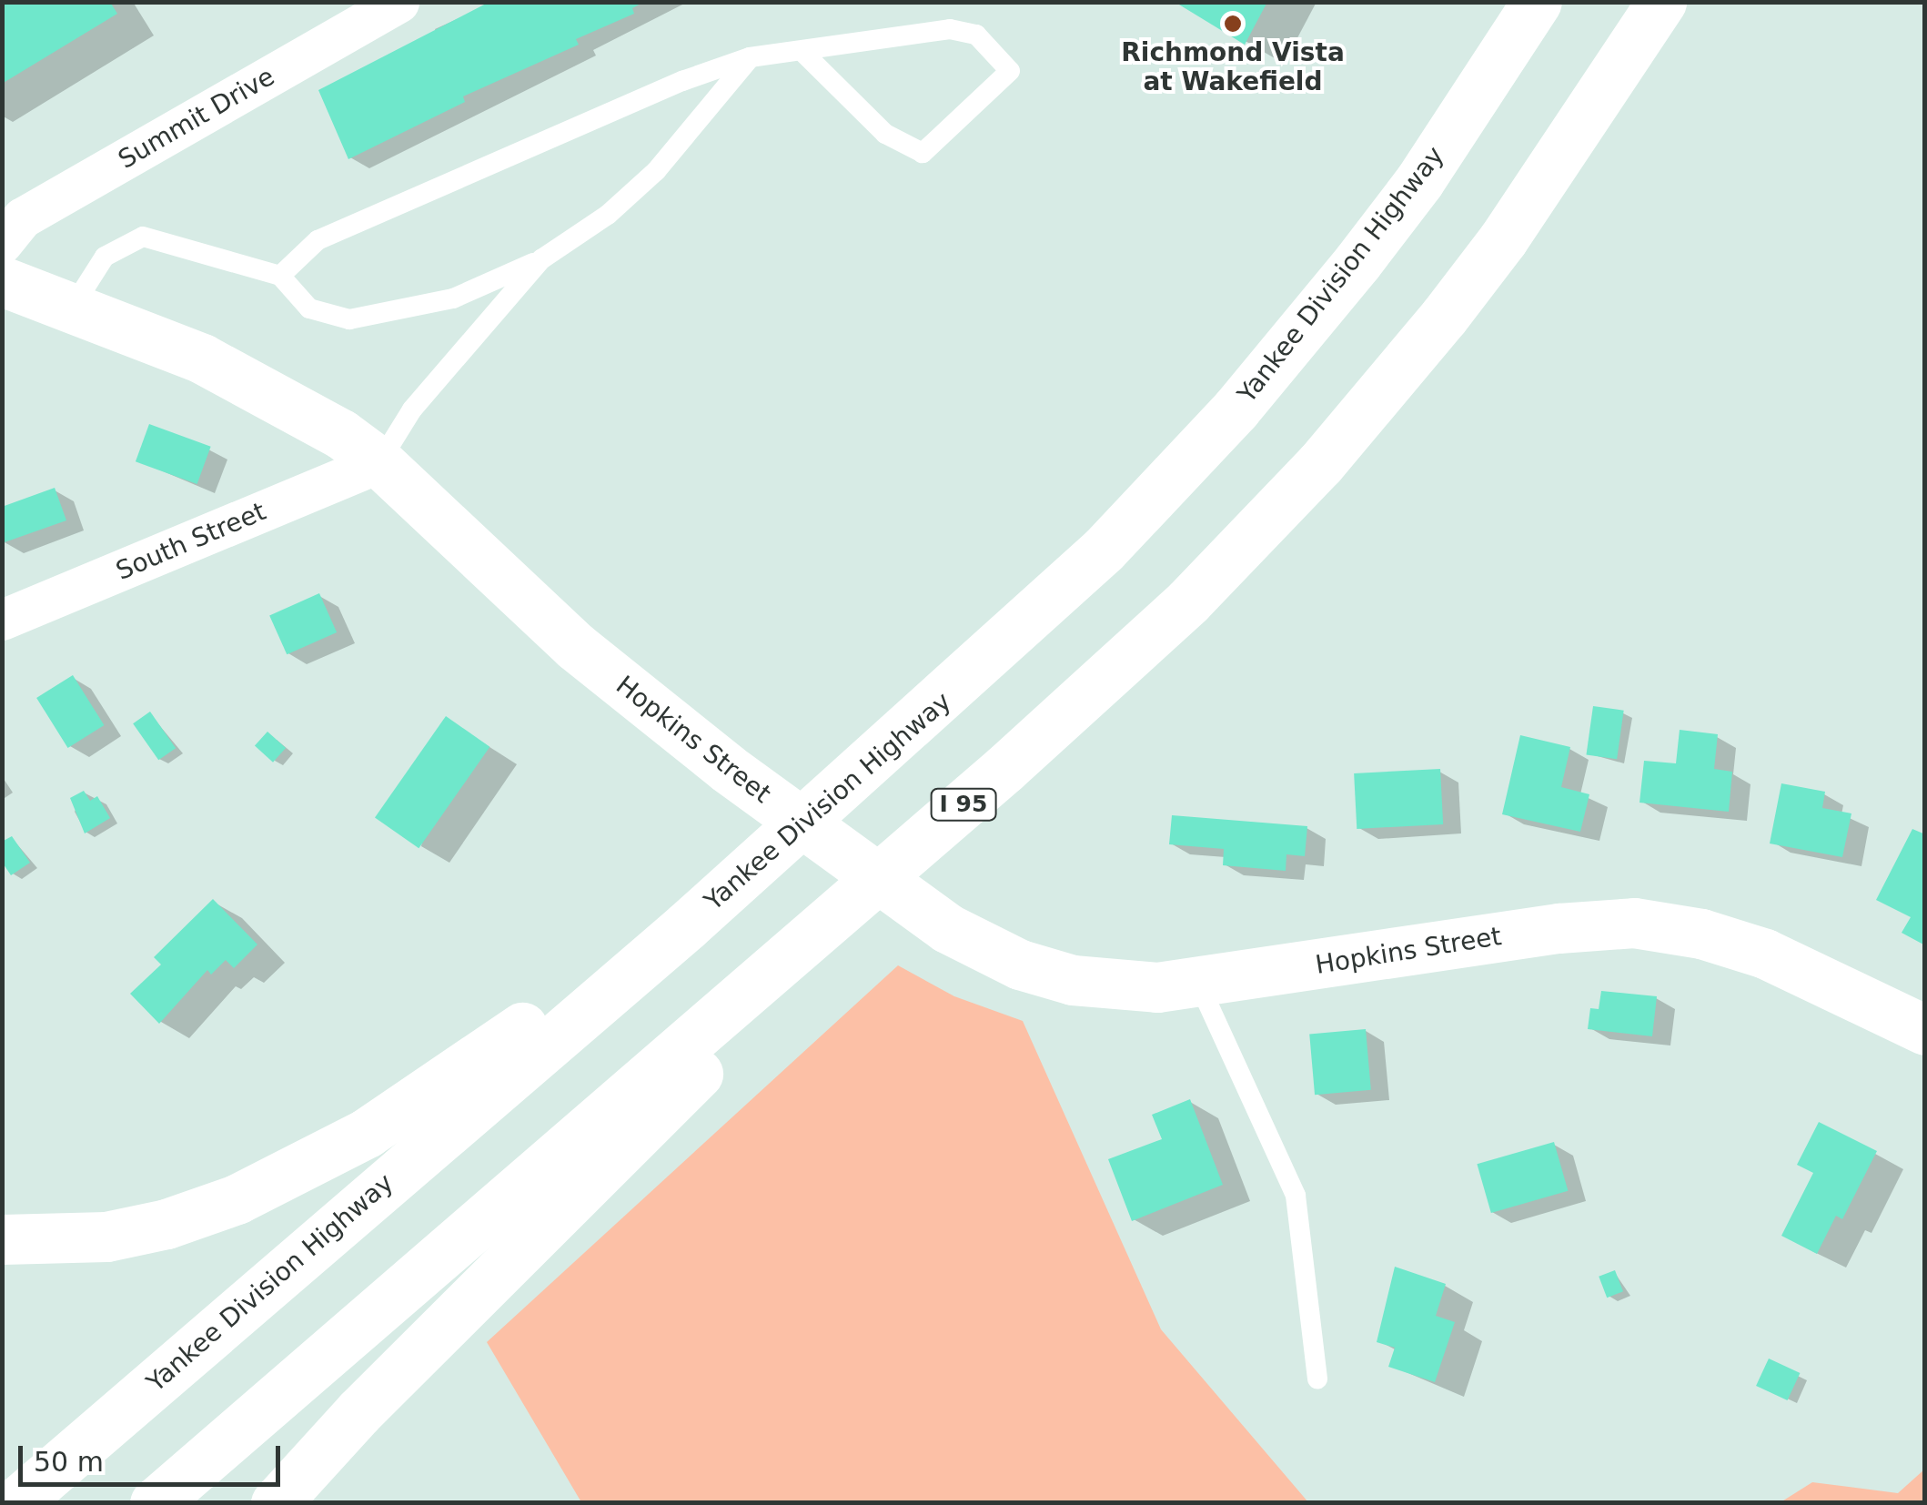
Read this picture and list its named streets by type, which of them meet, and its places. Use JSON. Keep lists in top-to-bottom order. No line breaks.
{"streets":{"main road":["Yankee Division Highway","Hopkins Street","I 95"],"street":["Summit Drive","South Street"]},"crossings":[["South Street","Hopkins Street"]],"places":["Richmond Vista at Wakefield"],"scale_bar":"50 m"}
